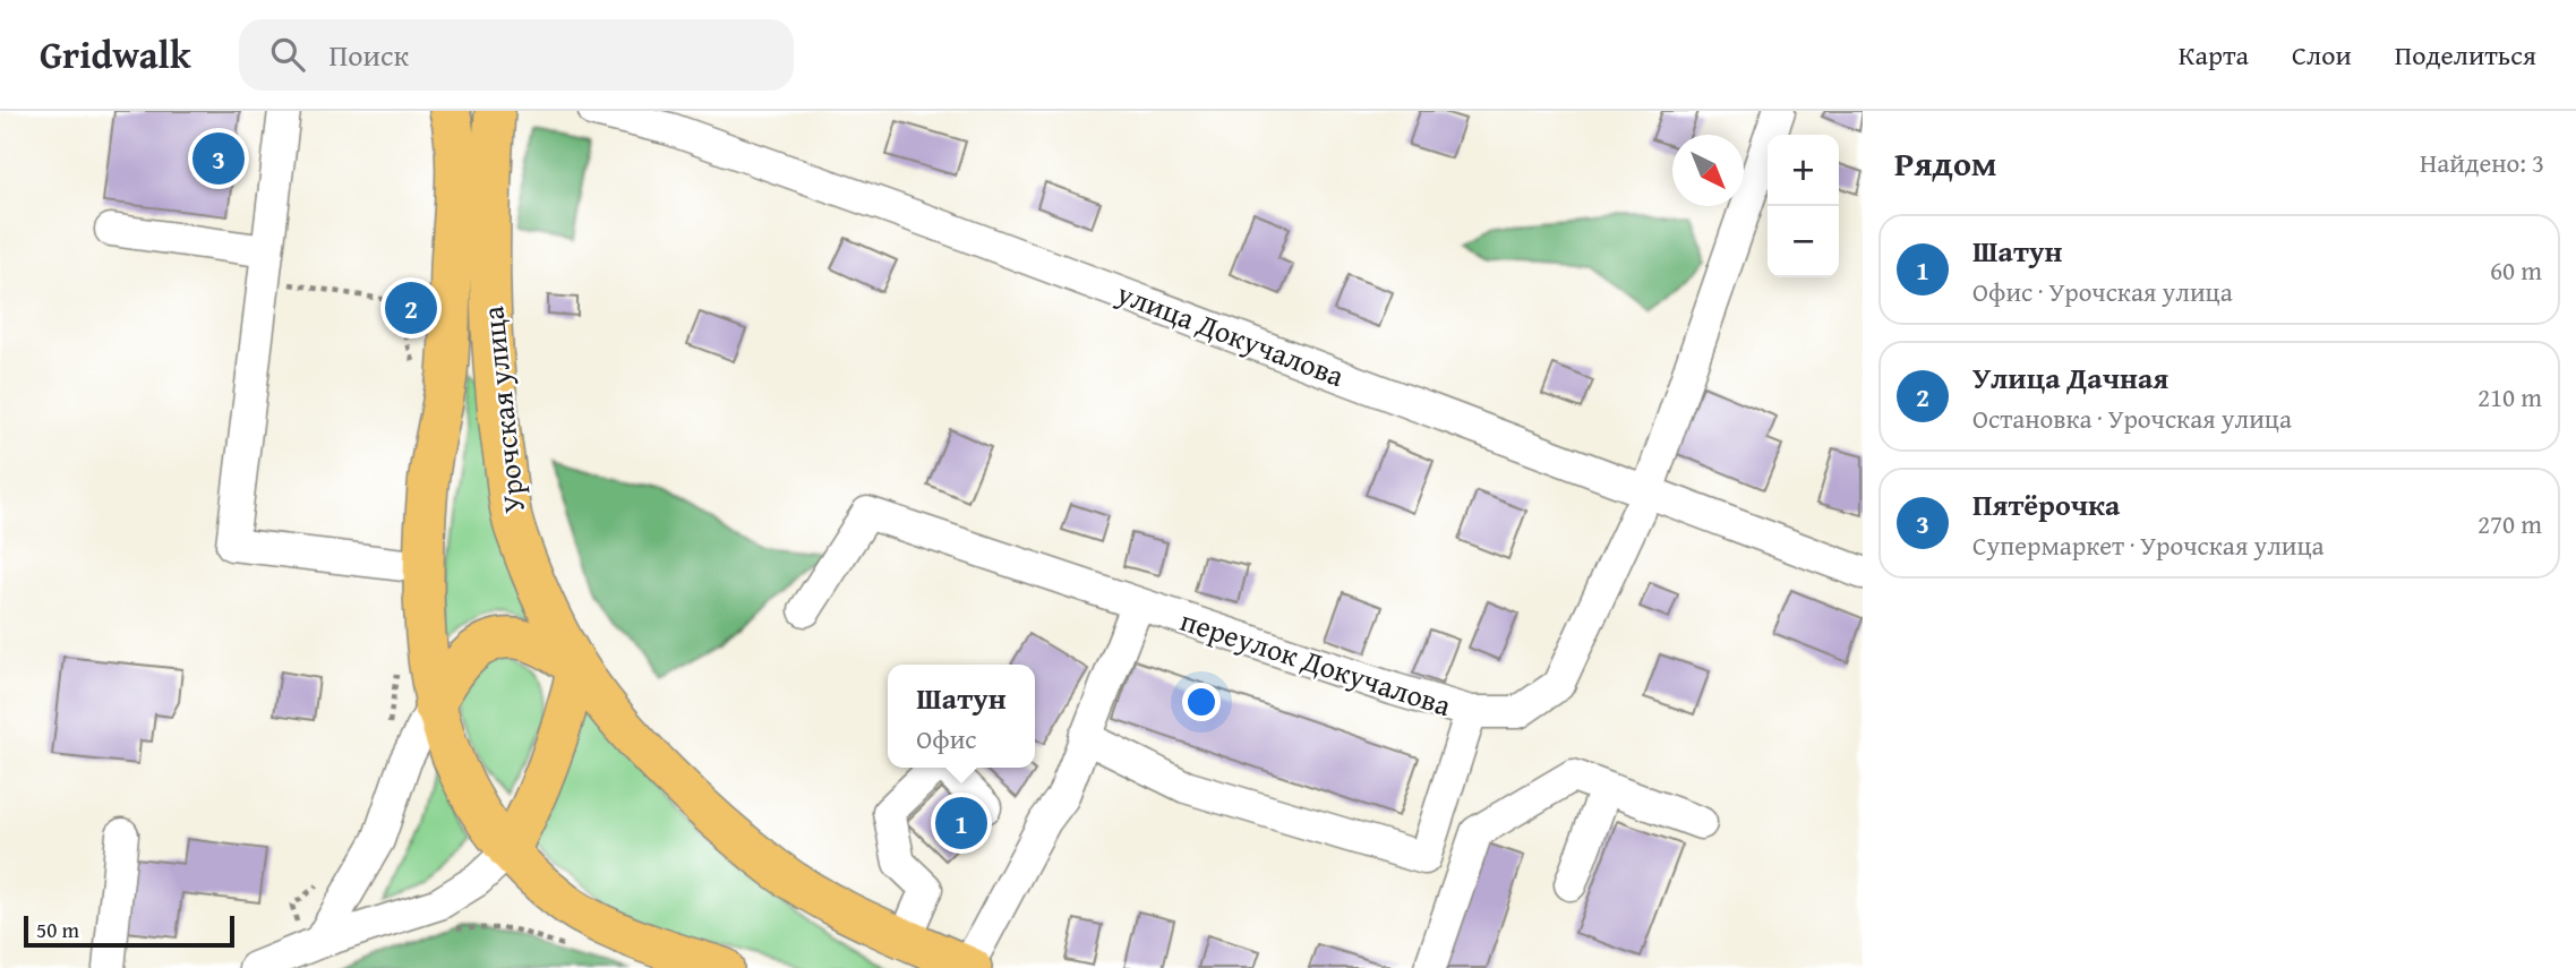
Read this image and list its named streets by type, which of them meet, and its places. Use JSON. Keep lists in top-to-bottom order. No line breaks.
{"streets":{"main road":["Урочская улица"],"street":["улица Докучалова","переулок Докучалова"]},"crossings":[["улица Докучалова","переулок Докучалова"]],"scale_bar":"50 m","north":"bottom right","page":{"header":"Gridwalk","search":"Поиск","nav":["Карта","Слои","Поделиться"],"heading":["Рядом","Найдено: 3"],"pins":["3","2","1"],"map_buttons":["+","−"],"list":[{"mark":"1","name":"Шатун","note":"Офис · Урочская улица","value":"60 m"},{"mark":"2","name":"Улица Дачная","note":"Остановка · Урочская улица","value":"210 m"},{"mark":"3","name":"Пятёрочка","note":"Супермаркет · Урочская улица","value":"270 m"}],"popup":["Шатун","Офис"],"scale":"50 m"}}
